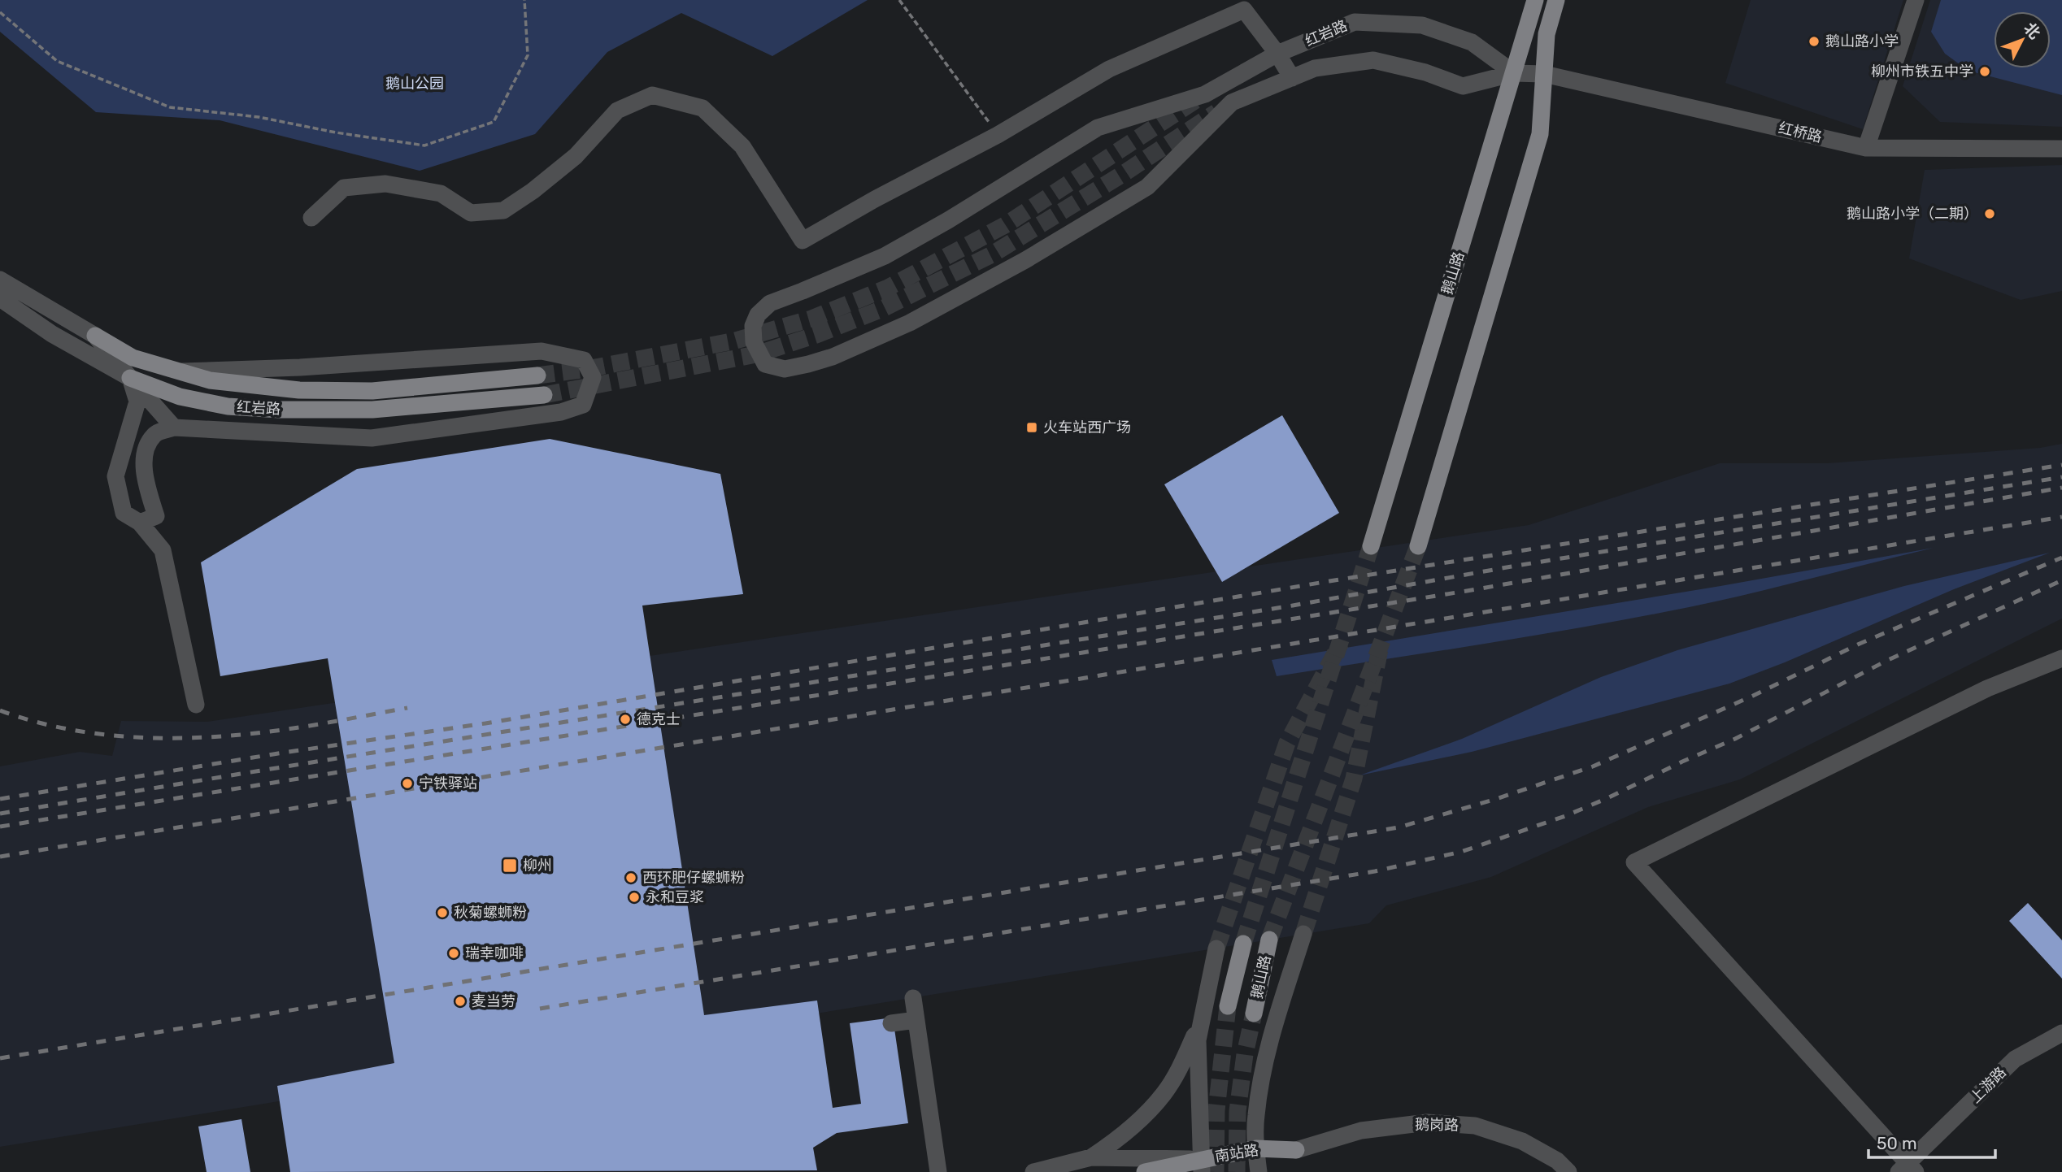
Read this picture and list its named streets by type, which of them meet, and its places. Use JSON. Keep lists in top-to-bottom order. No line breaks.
{"streets":{"main road":["红岩路","鹅山路","南站路"],"street":["红桥路","上游路","鹅岗路"]},"crossings":[["红岩路","红桥路"],["红岩路","鹅山路"],["鹅岗路","南站路"]],"parks":["鹅山公园"],"places":{"other":["鹅山路小学","柳州市铁五中学","鹅山路小学（二期）","德克士","宁铁驿站","西环肥仔螺蛳粉","永和豆浆","秋菊螺蛳粉","瑞幸咖啡","麦当劳"],"transit":["火车站西广场","柳州"]},"scale_bar":"50 m","north":"top right"}
